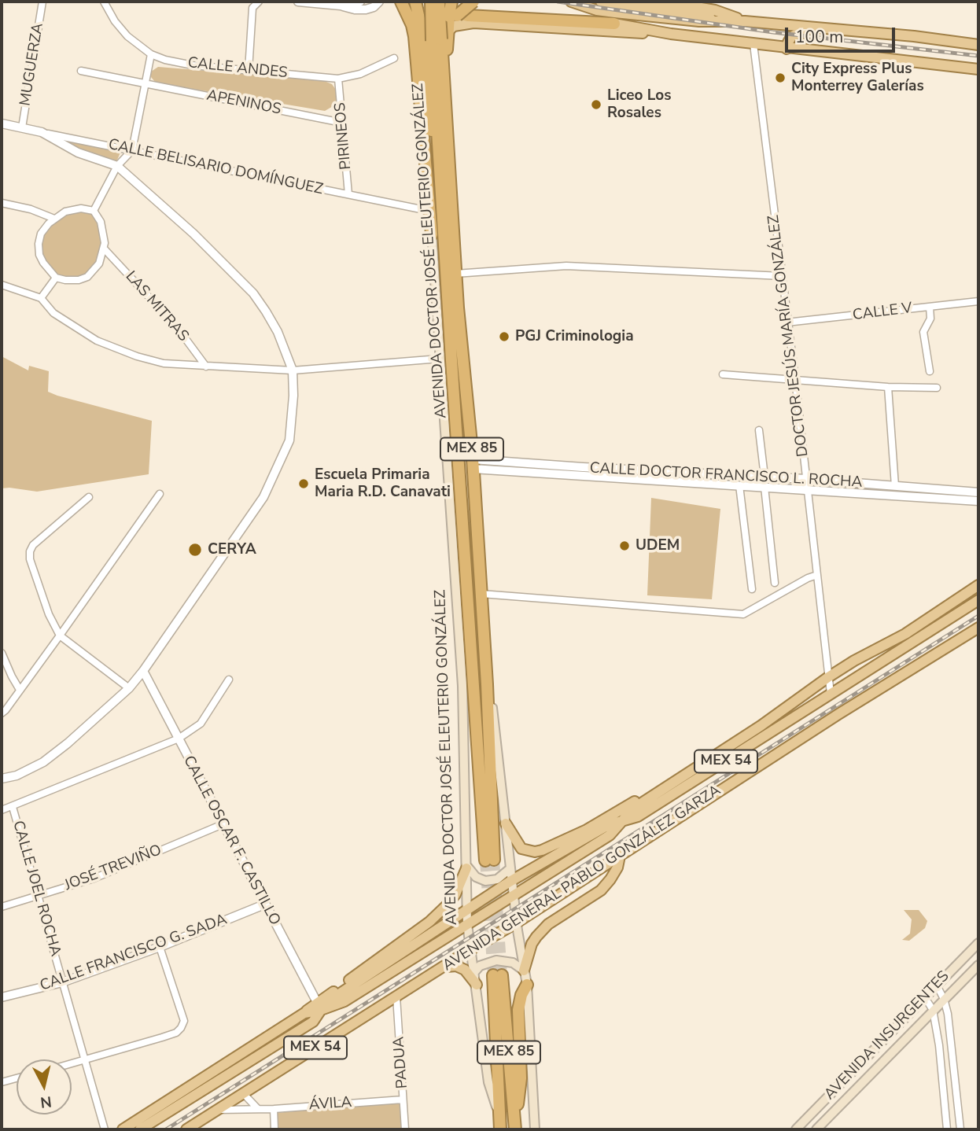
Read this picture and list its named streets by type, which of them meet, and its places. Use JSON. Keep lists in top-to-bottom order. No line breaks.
{"streets":{"highway":["AVENIDA DOCTOR JOSÉ ELEUTERIO GONZÁLEZ","MEX 85"],"main road":["MEX 54","AVENIDA GENERAL PABLO GONZÁLEZ GARZA","AVENIDA INSURGENTES"],"street":["MUGUERZA","CALLE ANDES","APENINOS","PIRINEOS","CALLE BELISARIO DOMÍNGUEZ","LAS MITRAS","CALLE V","DOCTOR JESÚS MARÍA GONZÁLEZ","CALLE DOCTOR FRANCISCO L. ROCHA","CALLE OSCAR F. CASTILLO","JOSÉ TREVIÑO","CALLE JOEL ROCHA","CALLE FRANCISCO G. SADA","PADUA","ÁVILA"]},"crossings":[["MUGUERZA","CALLE BELISARIO DOMÍNGUEZ"],["CALLE ANDES","PIRINEOS"],["APENINOS","PIRINEOS"],["PIRINEOS","CALLE BELISARIO DOMÍNGUEZ"],["AVENIDA DOCTOR JOSÉ ELEUTERIO GONZÁLEZ","MEX 85"],["AVENIDA DOCTOR JOSÉ ELEUTERIO GONZÁLEZ","CALLE DOCTOR FRANCISCO L. ROCHA"],["AVENIDA DOCTOR JOSÉ ELEUTERIO GONZÁLEZ","AVENIDA GENERAL PABLO GONZÁLEZ GARZA"],["CALLE V","DOCTOR JESÚS MARÍA GONZÁLEZ"],["DOCTOR JESÚS MARÍA GONZÁLEZ","CALLE DOCTOR FRANCISCO L. ROCHA"],["DOCTOR JESÚS MARÍA GONZÁLEZ","AVENIDA GENERAL PABLO GONZÁLEZ GARZA"],["MEX 85","AVENIDA GENERAL PABLO GONZÁLEZ GARZA"],["MEX 54","CALLE OSCAR F. CASTILLO"],["MEX 54","AVENIDA GENERAL PABLO GONZÁLEZ GARZA"],["CALLE OSCAR F. CASTILLO","JOSÉ TREVIÑO"],["CALLE OSCAR F. CASTILLO","AVENIDA GENERAL PABLO GONZÁLEZ GARZA"],["CALLE OSCAR F. CASTILLO","CALLE FRANCISCO G. SADA"],["JOSÉ TREVIÑO","CALLE JOEL ROCHA"],["AVENIDA GENERAL PABLO GONZÁLEZ GARZA","PADUA"],["AVENIDA GENERAL PABLO GONZÁLEZ GARZA","ÁVILA"],["CALLE JOEL ROCHA","CALLE FRANCISCO G. SADA"],["PADUA","ÁVILA"]],"places":["City Express Plus Monterrey Galerías","Liceo Los Rosales","PGJ Criminologia","Escuela Primaria Maria R.D. Canavati","UDEM","CERYA"],"scale_bar":"100 m","north":"bottom"}
